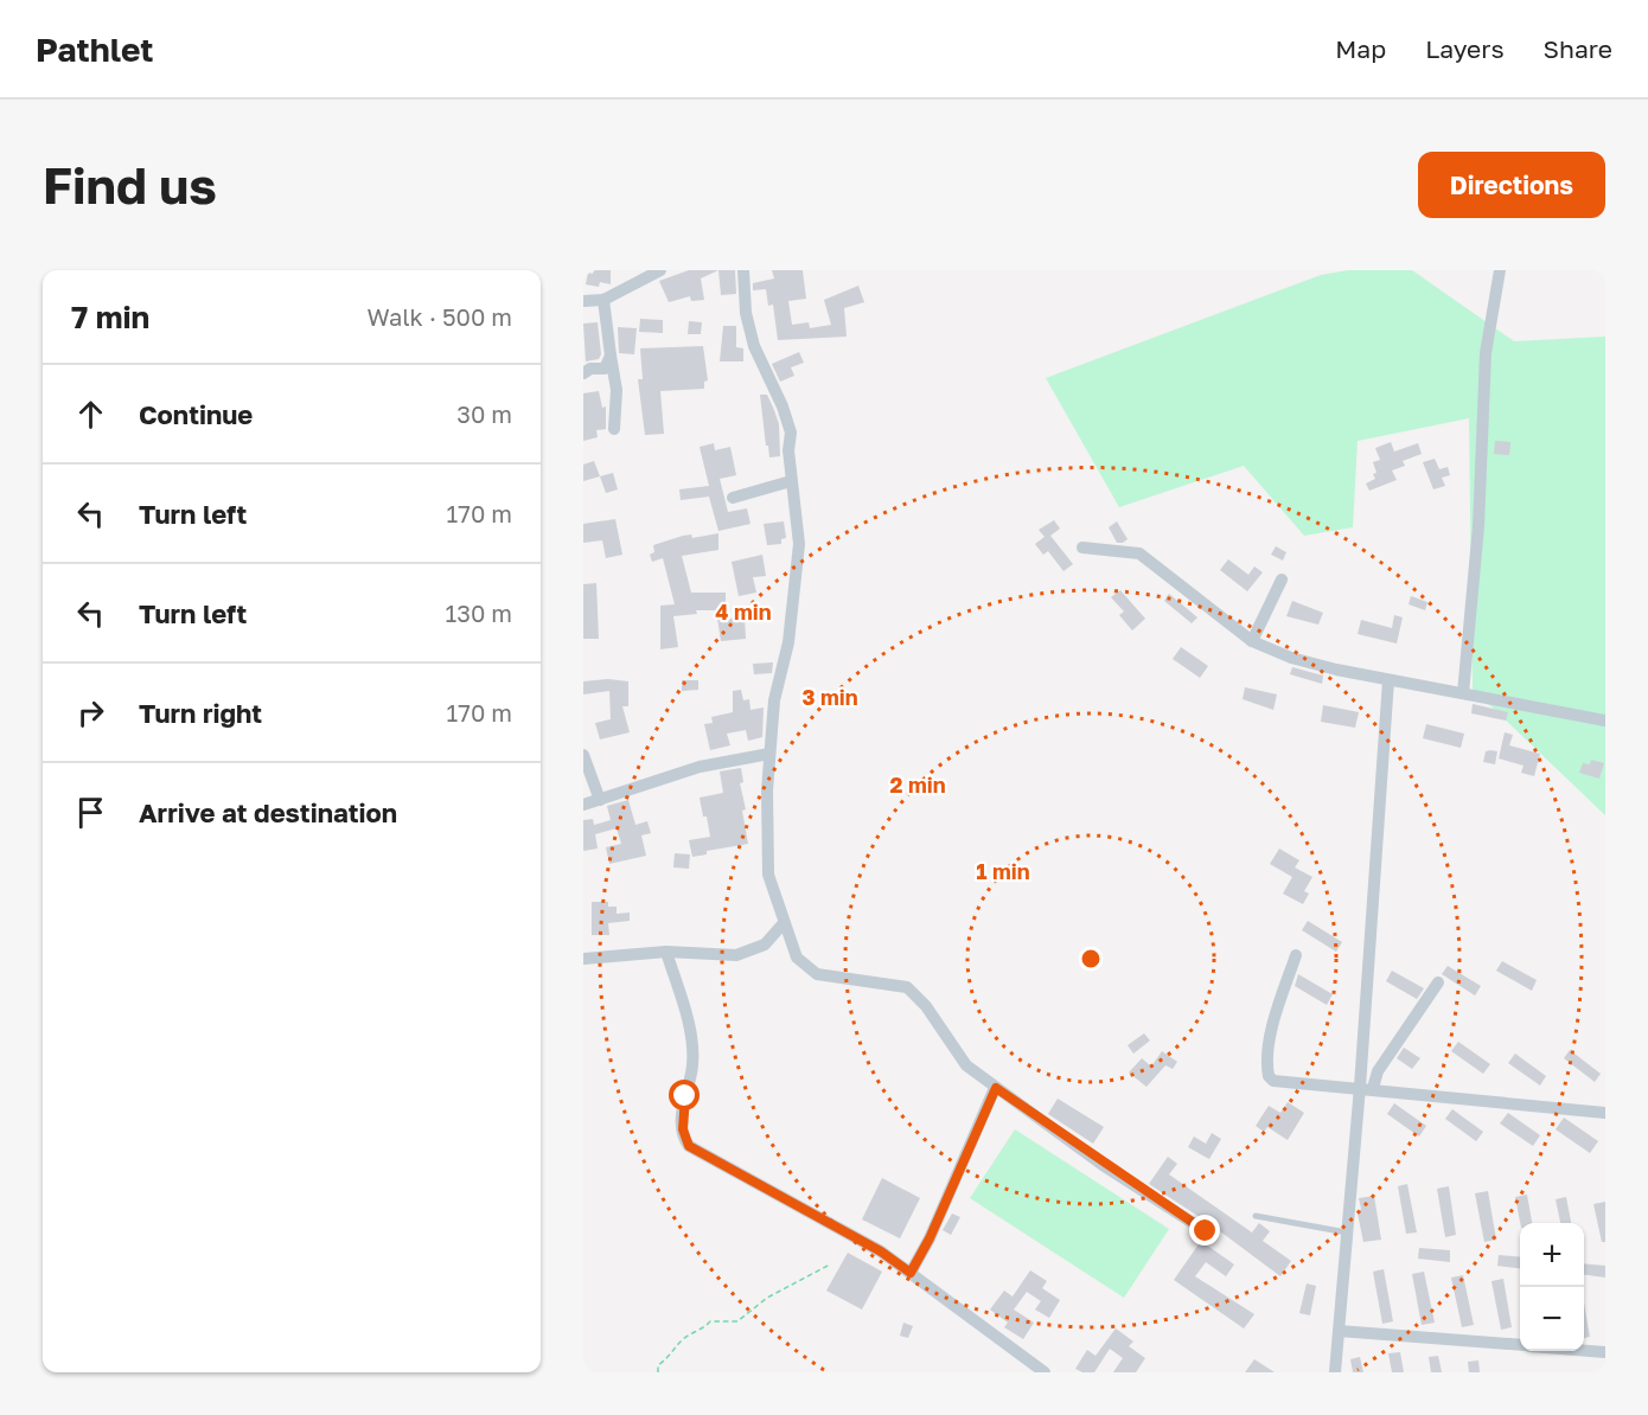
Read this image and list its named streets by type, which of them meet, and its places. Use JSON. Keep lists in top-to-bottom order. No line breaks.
{"page":{"header":"Pathlet","nav":["Map","Layers","Share"],"buttons":"Directions","title":"Find us","heading":["7 min","Walk · 500 m"],"list":[["Continue","30 m"],["Turn left","170 m"],["Turn left","130 m"],["Turn right","170 m"],"Arrive at destination"],"map_buttons":["+","−"]},"rings":["4 min","3 min","2 min","1 min"]}
